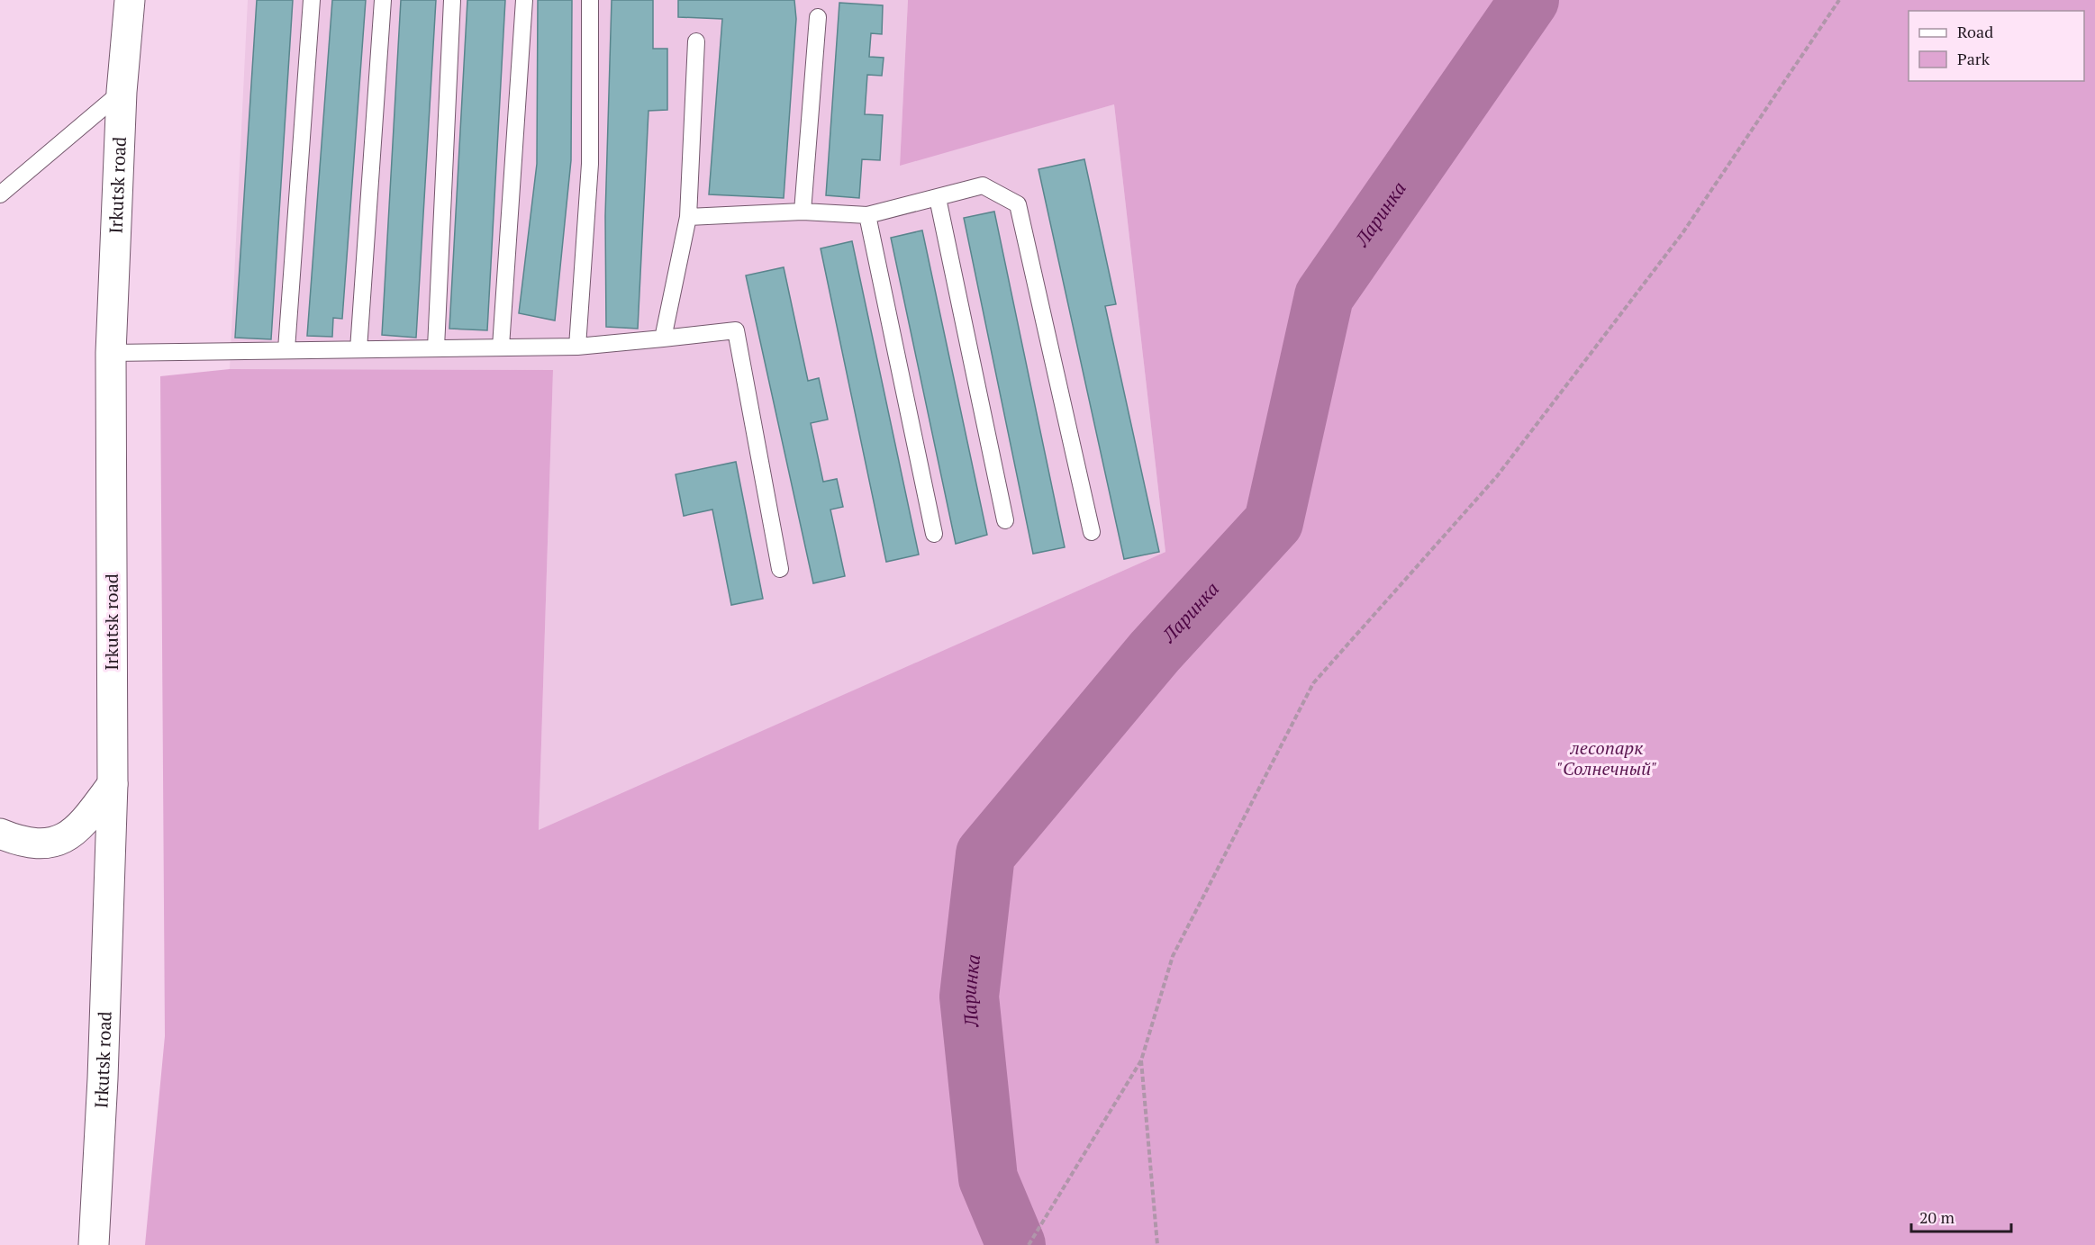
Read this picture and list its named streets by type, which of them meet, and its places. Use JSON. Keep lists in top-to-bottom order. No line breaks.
{"streets":{"main road":["Irkutsk road"]},"water":["Ларинка"],"parks":["лесопарк \"Солнечный\""],"legend":["Road","Park"],"scale_bar":"20 m"}
